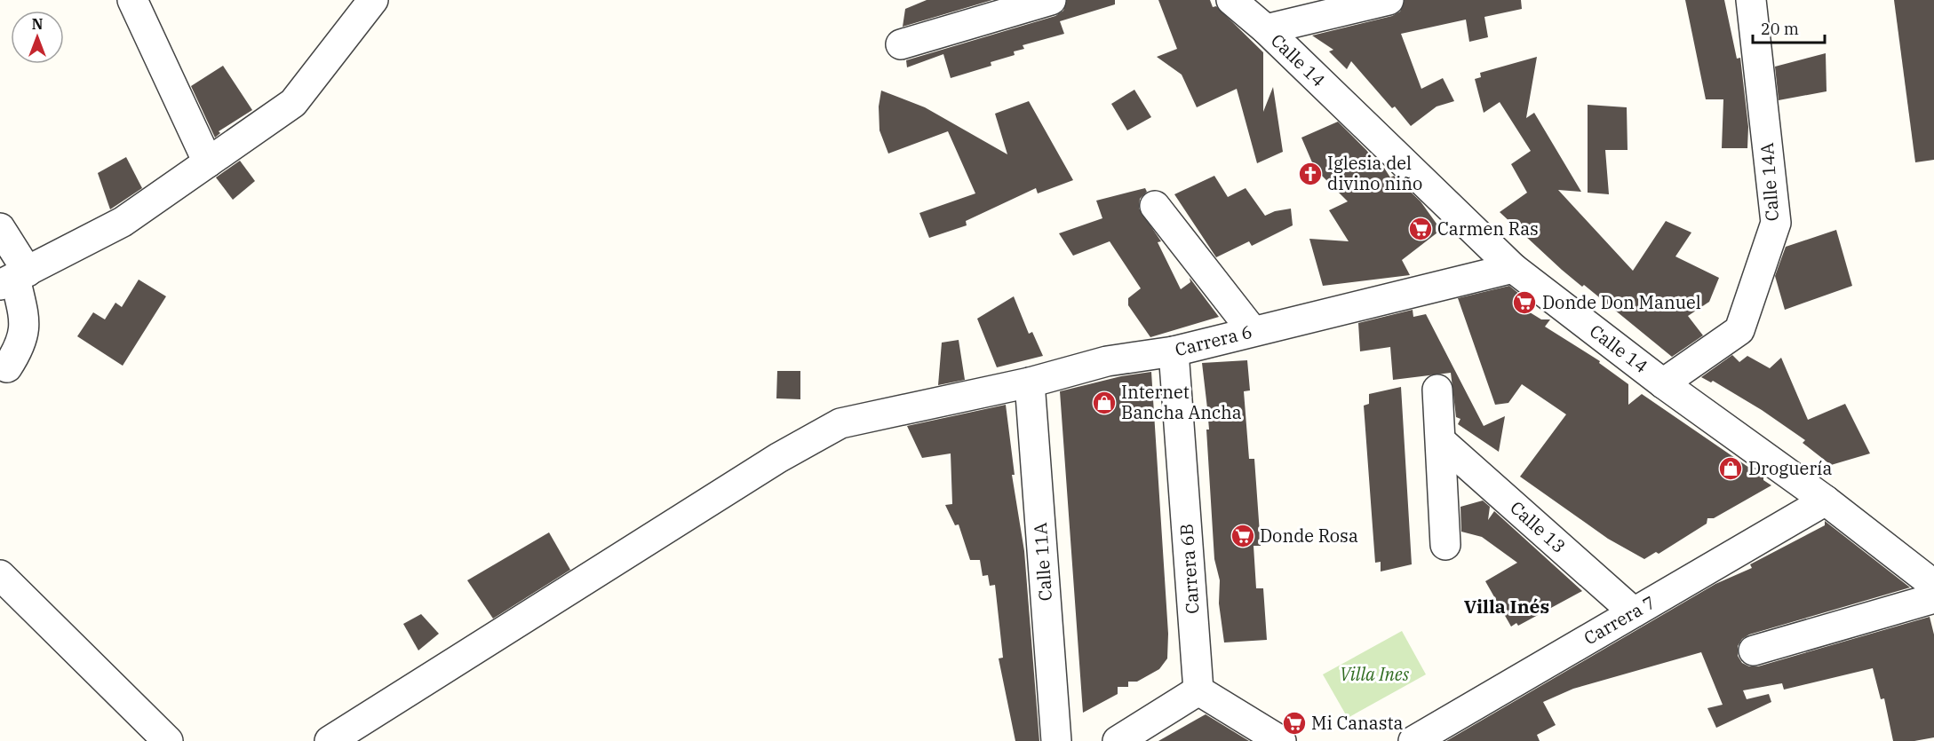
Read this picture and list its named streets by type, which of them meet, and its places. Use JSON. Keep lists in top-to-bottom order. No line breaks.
{"streets":{"street":["Calle 14","Calle 14A","Carrera 6","Calle 13","Calle 11A","Carrera 6B","Carrera 7"]},"crossings":[["Calle 14","Calle 14A"],["Calle 14","Carrera 6"],["Calle 14","Carrera 7"],["Carrera 6","Calle 11A"],["Carrera 6","Carrera 6B"],["Calle 13","Carrera 7"]],"districts":["Villa Inés"],"parks":["Villa Ines"],"places":{"church":["Iglesia del divino niño"],"supermarket":["Carmen Ras","Donde Don Manuel","Donde Rosa","Mi Canasta"],"shop":["Internet Bancha Ancha","Droguería"]},"scale_bar":"20 m","north":"top"}
